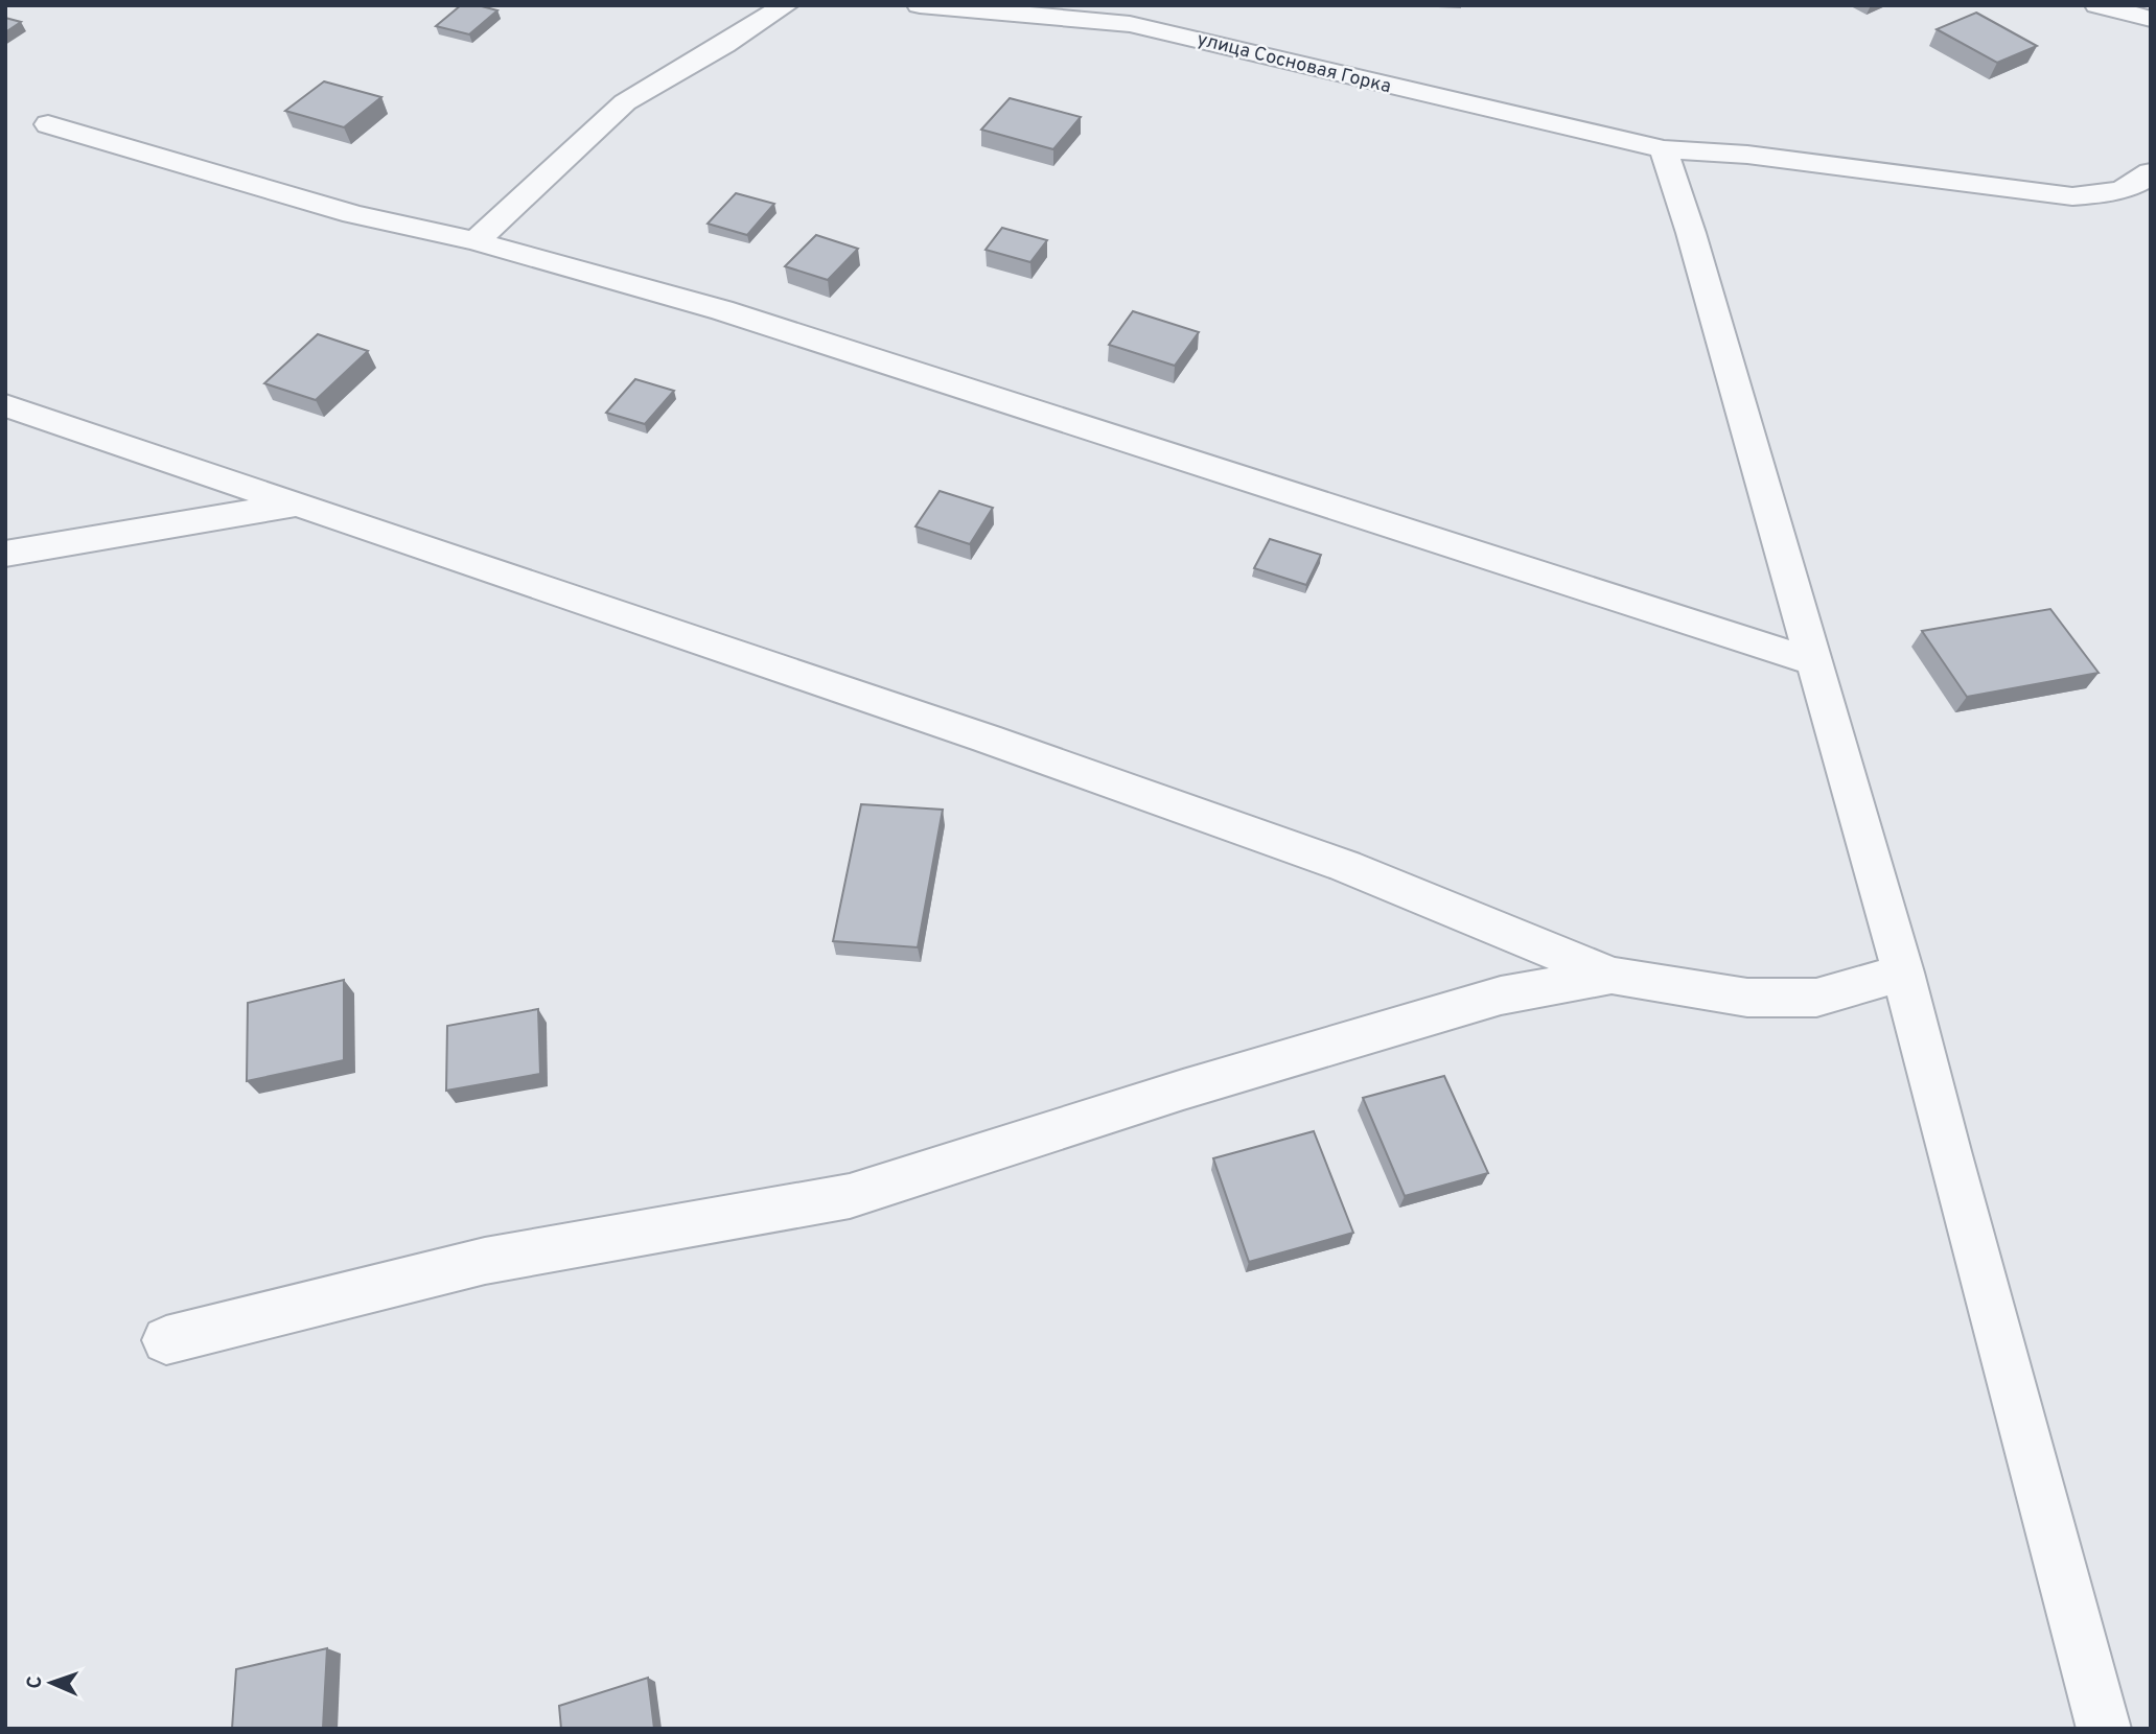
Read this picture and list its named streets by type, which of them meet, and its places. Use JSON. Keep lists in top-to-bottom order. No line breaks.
{"streets":{"street":["улица Сосновая Горка"]},"north":"left"}
